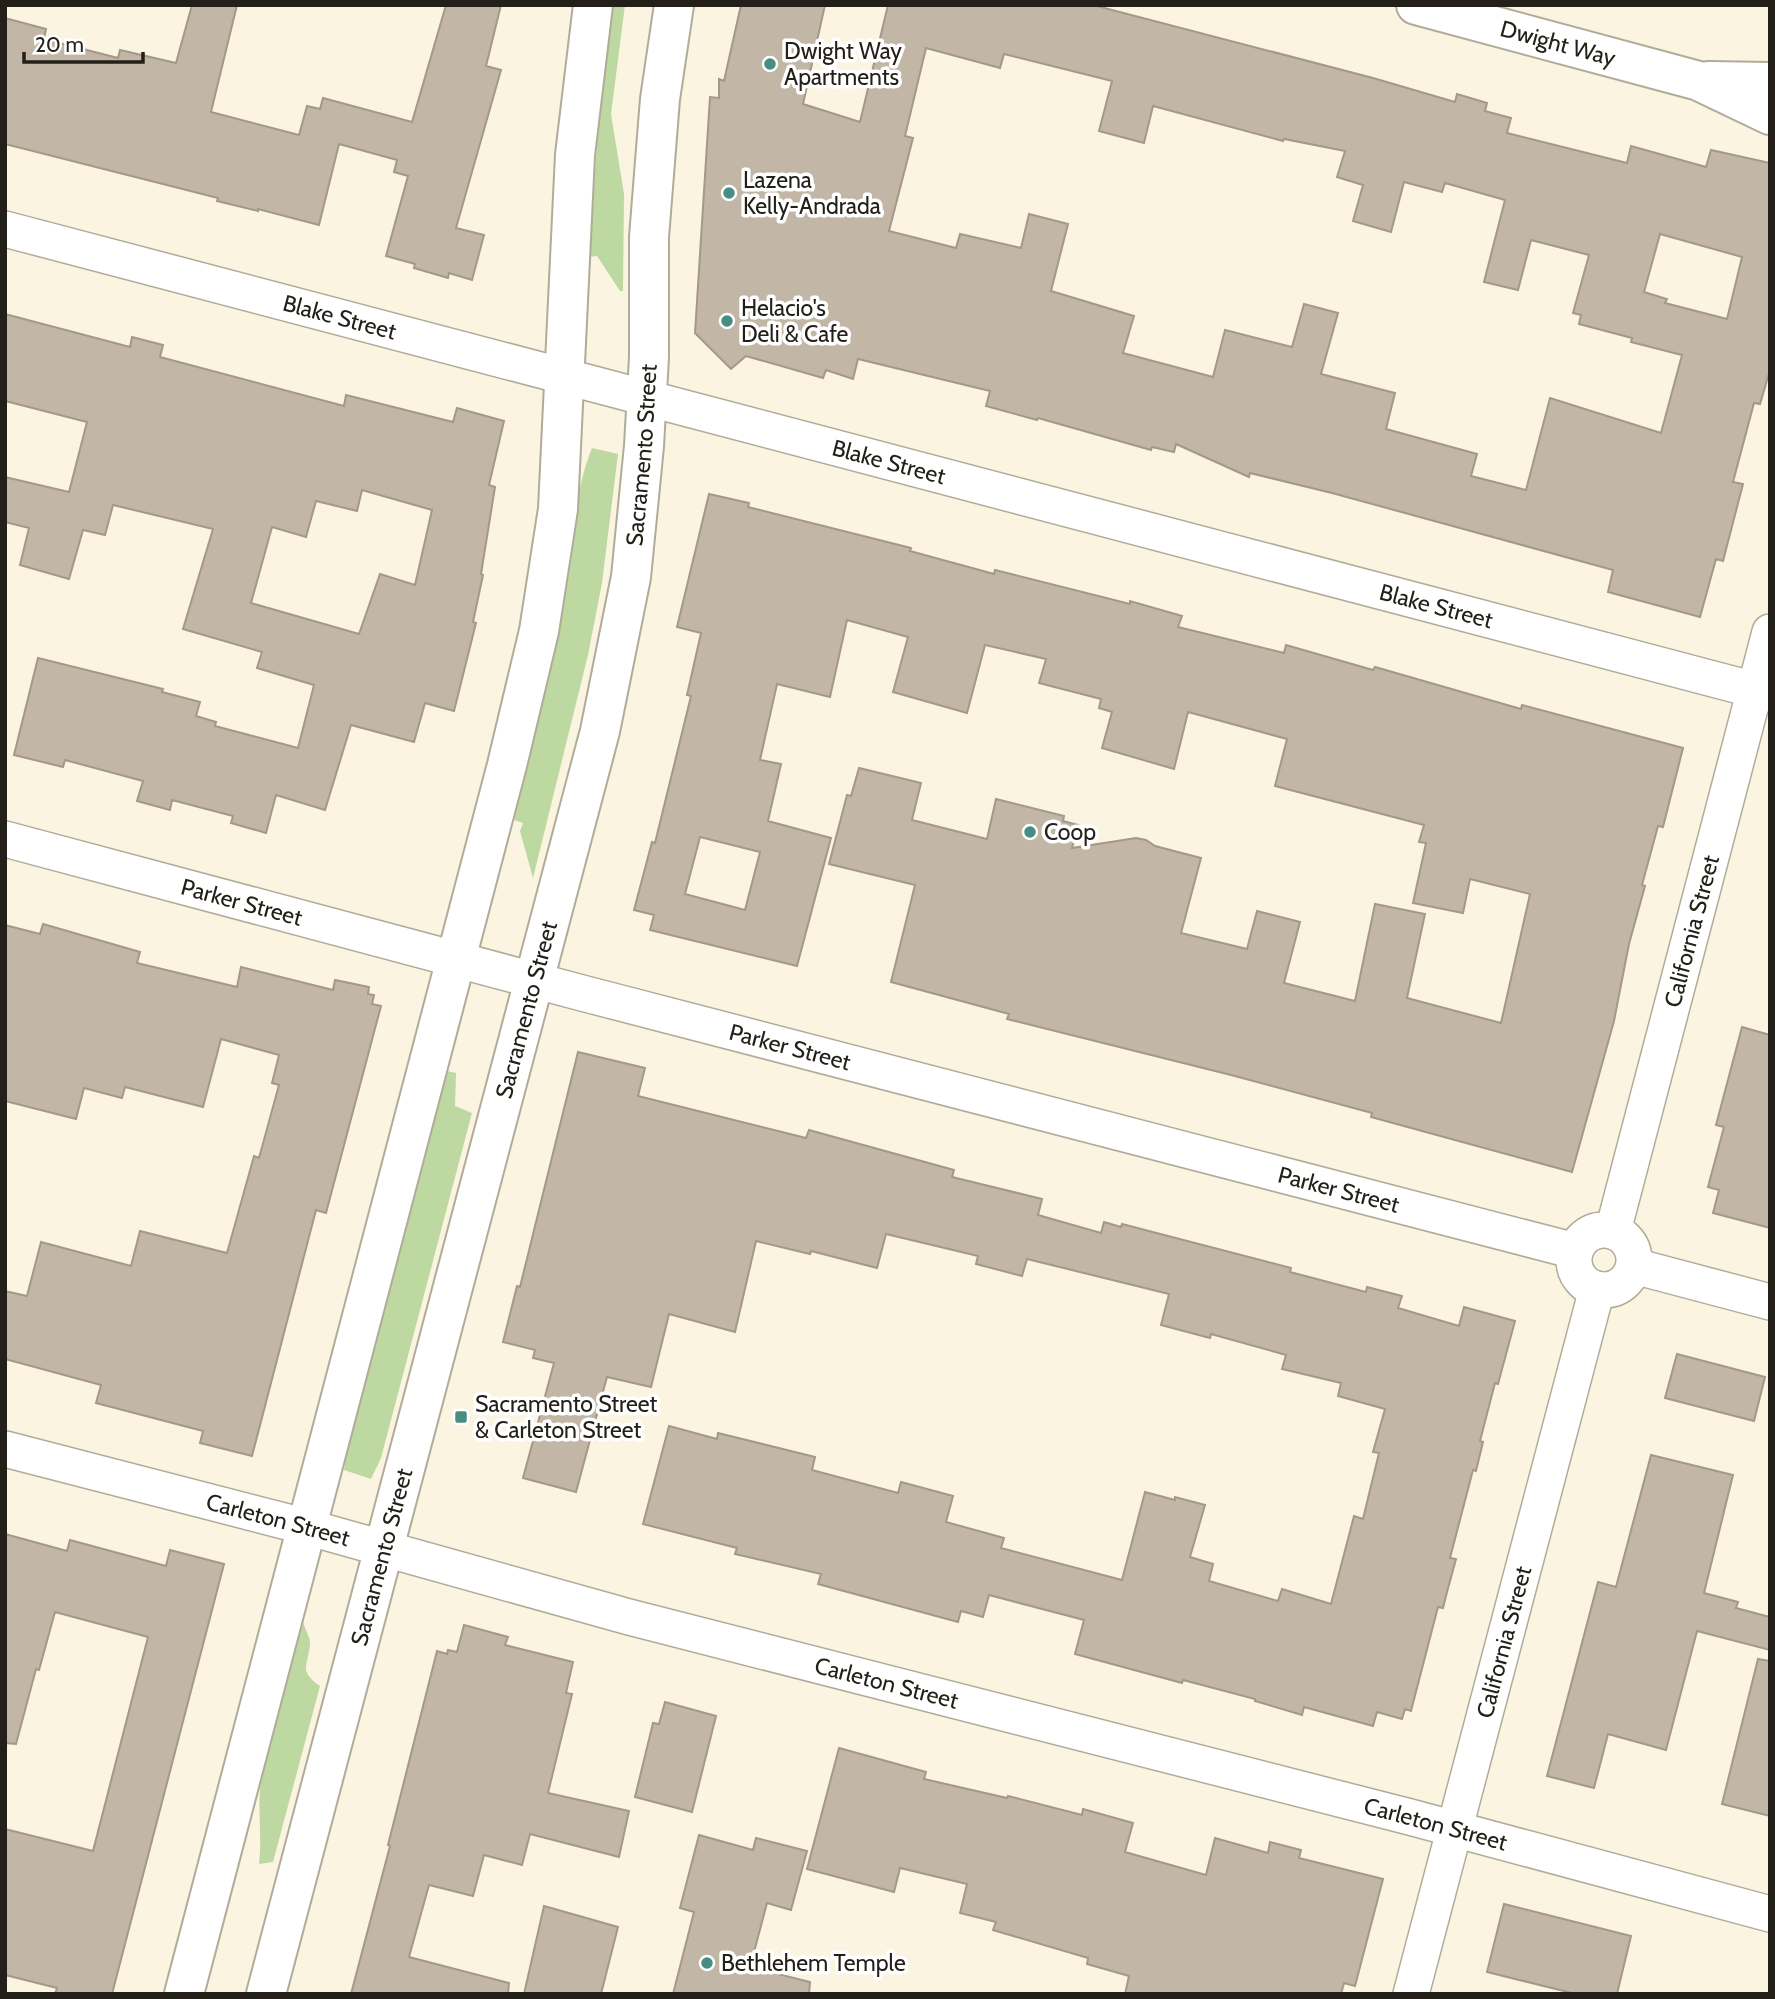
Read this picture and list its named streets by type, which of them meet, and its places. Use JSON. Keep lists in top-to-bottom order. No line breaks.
{"streets":{"street":["Dwight Way","Blake Street","Sacramento Street","Parker Street","California Street","Carleton Street"]},"crossings":[["Blake Street","Sacramento Street"],["Blake Street","California Street"],["Sacramento Street","Parker Street"],["Sacramento Street","Carleton Street"],["Parker Street","California Street"],["California Street","Carleton Street"]],"places":{"other":["Dwight Way Apartments","Lazena Kelly-Andrada","Helacio's Deli & Cafe","Coop","Bethlehem Temple"],"transit":["Sacramento Street & Carleton Street"]},"scale_bar":"20 m"}
